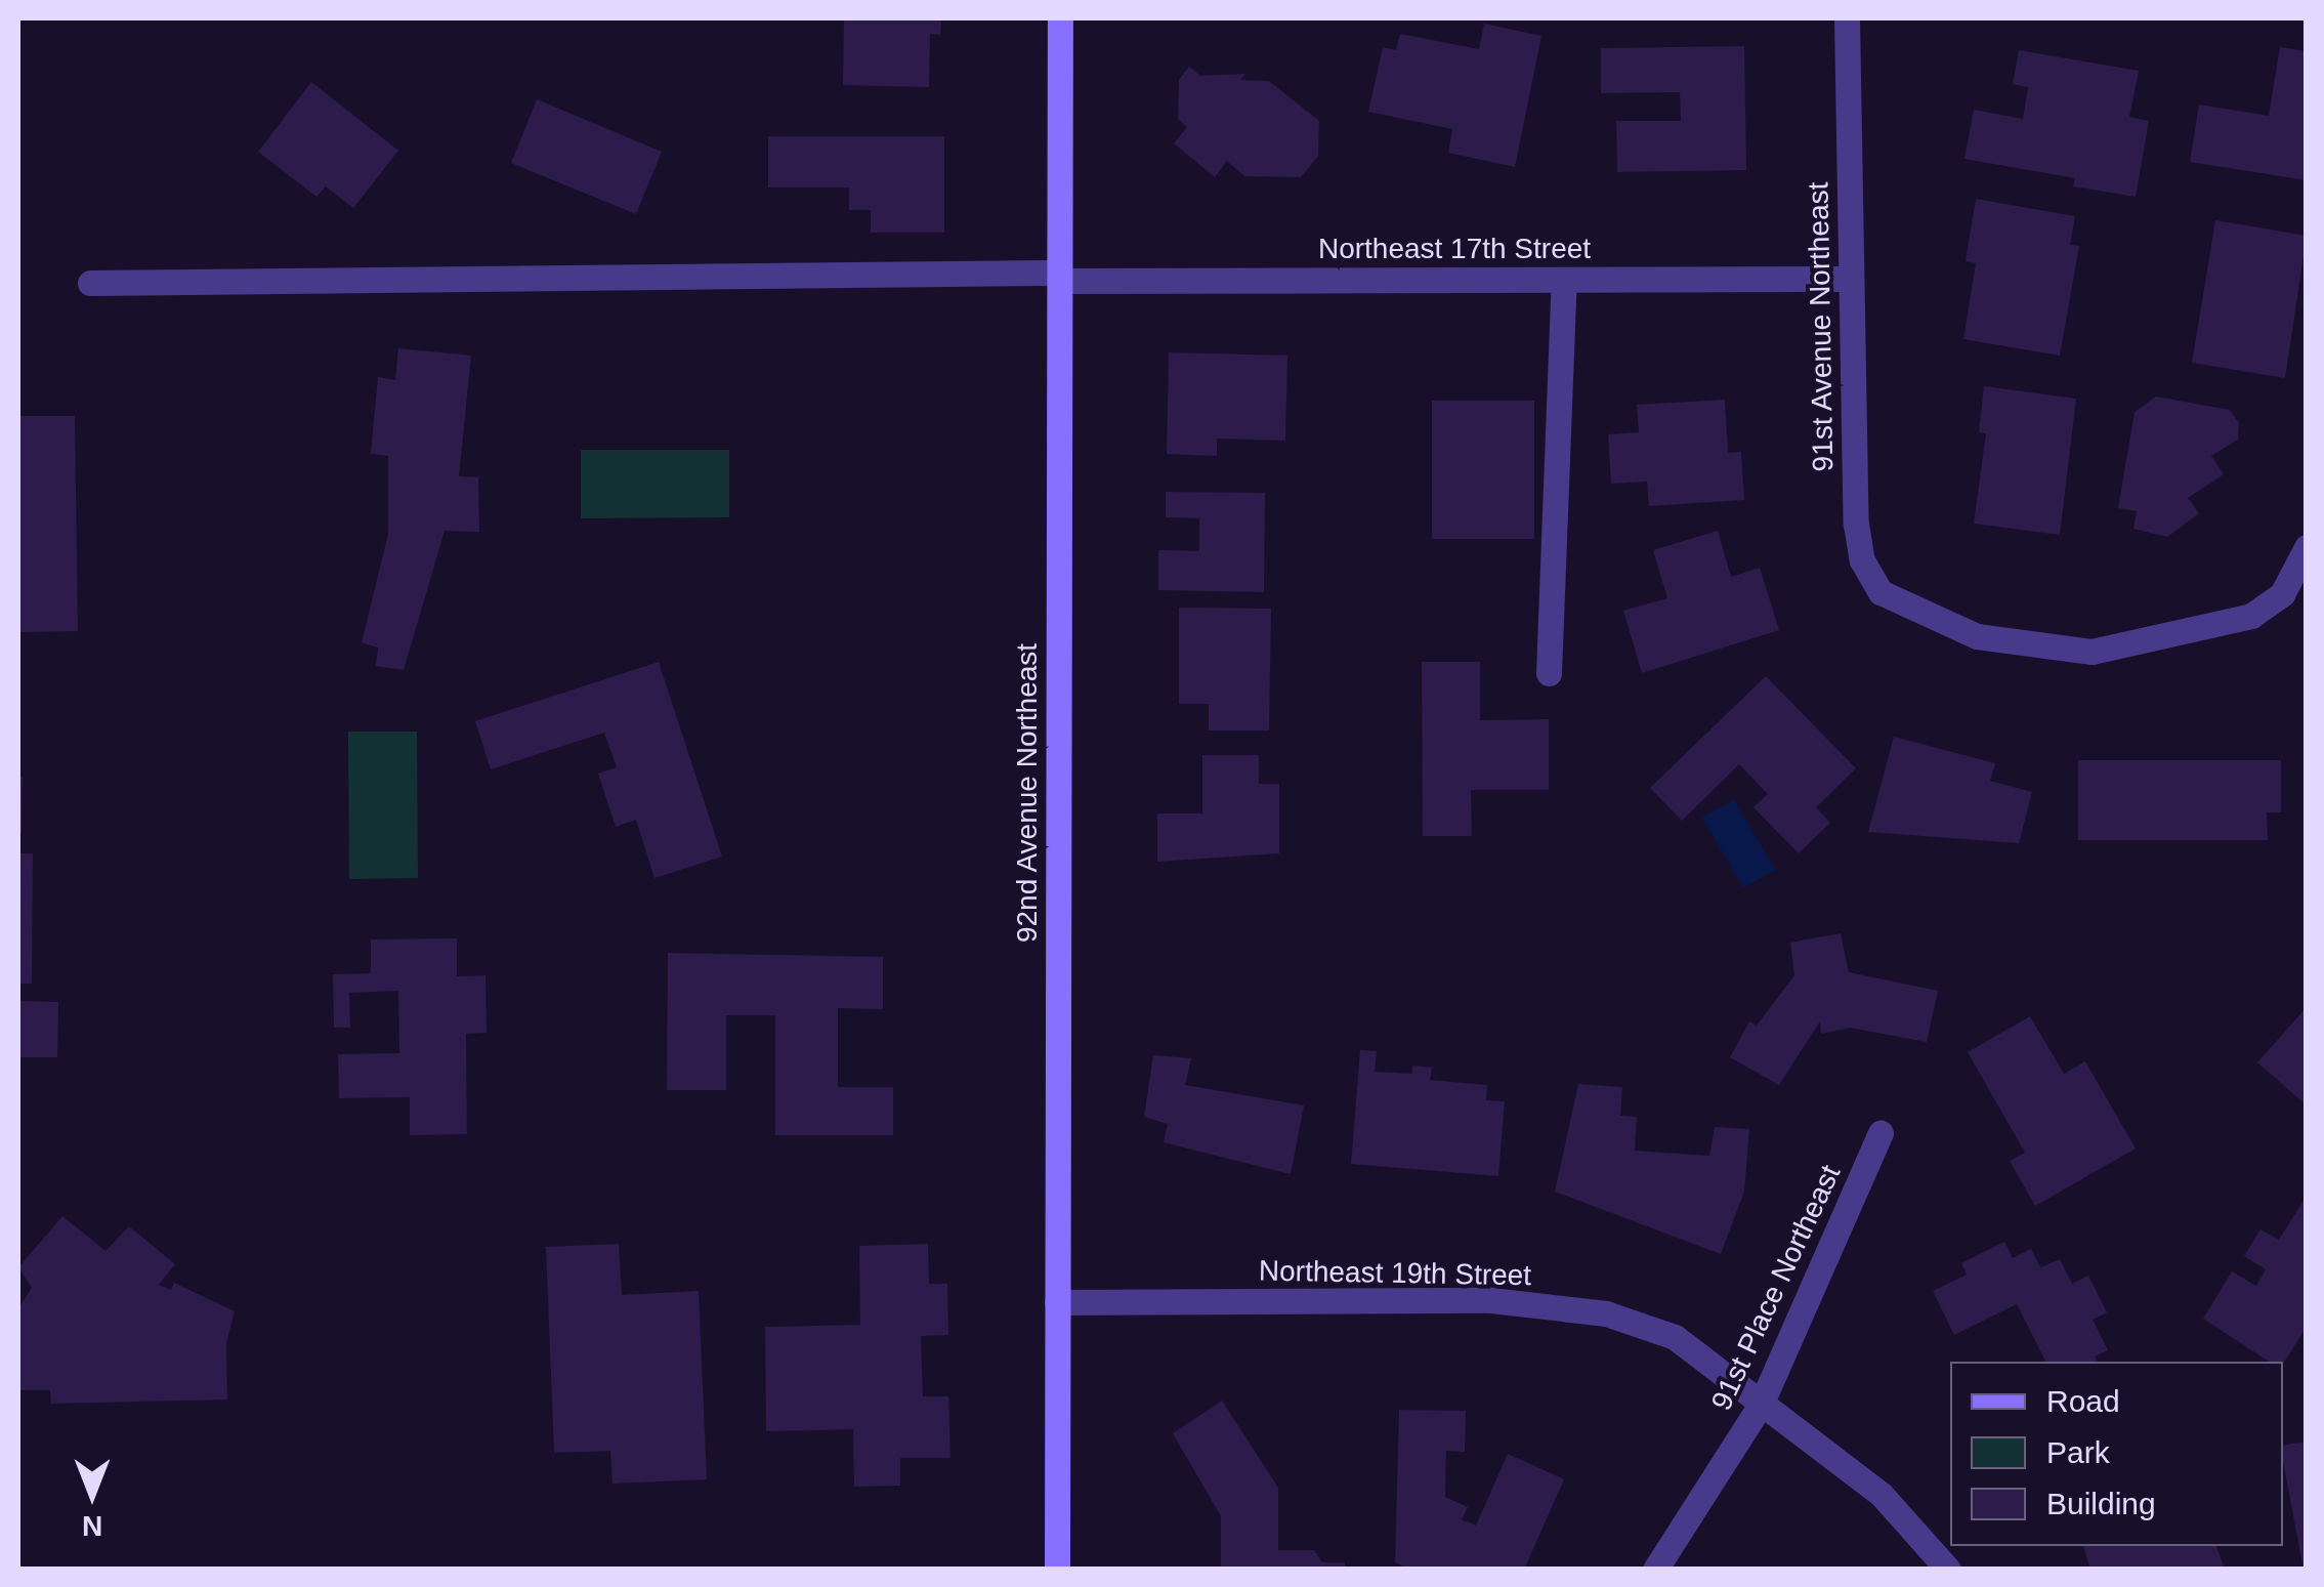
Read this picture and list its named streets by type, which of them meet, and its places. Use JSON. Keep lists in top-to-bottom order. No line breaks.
{"streets":{"main road":["92nd Avenue Northeast"],"street":["Northeast 17th Street","91st Avenue Northeast","Northeast 19th Street","91st Place Northeast"]},"crossings":[["Northeast 17th Street","91st Avenue Northeast"],["Northeast 17th Street","92nd Avenue Northeast"],["92nd Avenue Northeast","Northeast 19th Street"],["Northeast 19th Street","91st Place Northeast"]],"legend":["Road","Park","Building"],"north":"bottom"}
